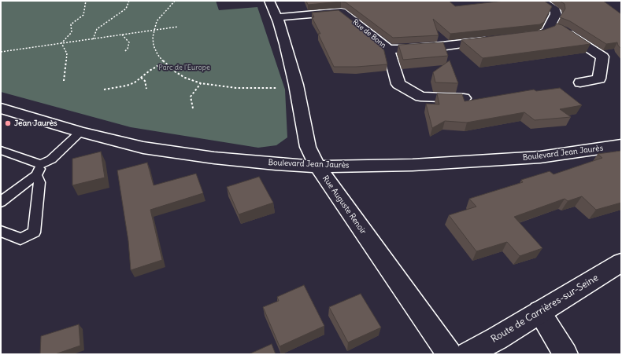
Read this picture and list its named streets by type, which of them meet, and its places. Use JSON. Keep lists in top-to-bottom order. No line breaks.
{"streets":{"street":["Rue de Bonn","Boulevard Jean Jaurès","Rue Auguste Renoir","Route de Carrières-sur-Seine"]},"crossings":[["Rue de Bonn","Rue Auguste Renoir"],["Boulevard Jean Jaurès","Rue Auguste Renoir"]],"parks":["Parc de l'Europe"],"places":["Jean Jaurès"]}
